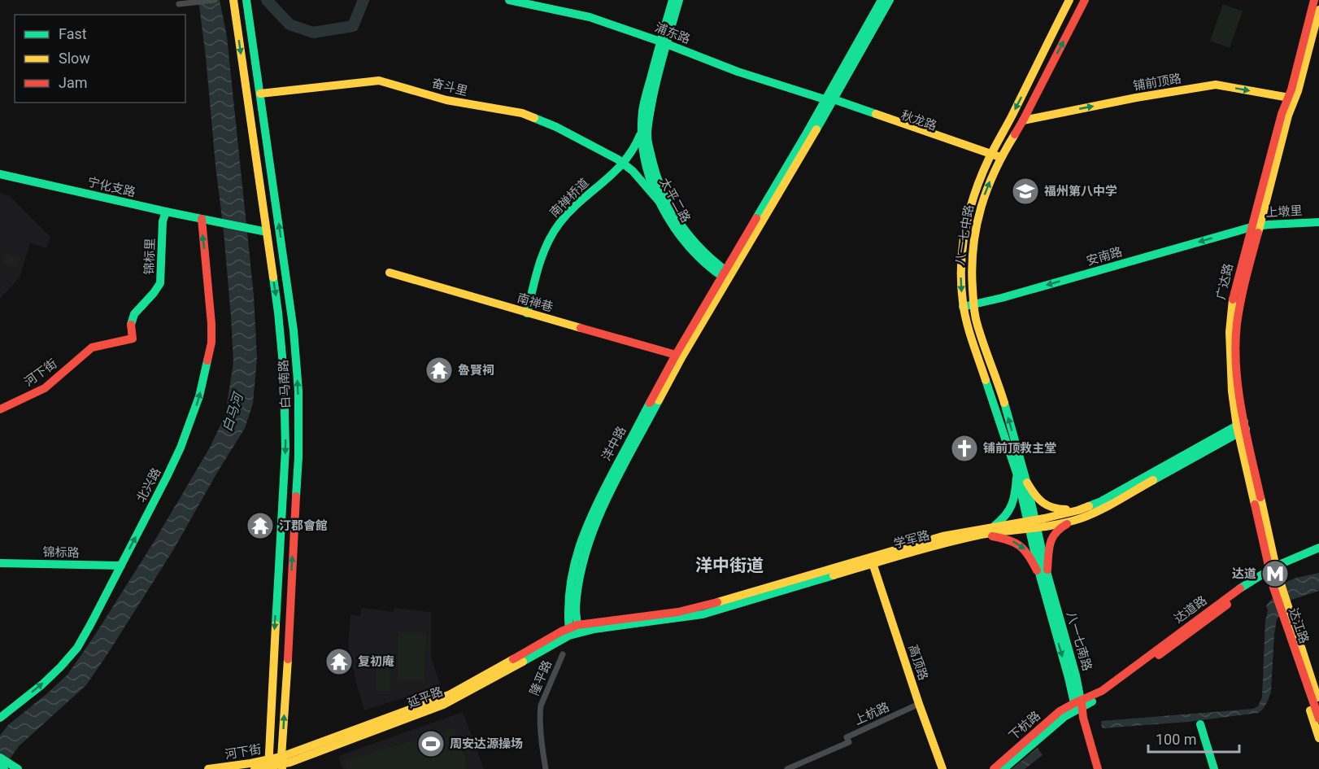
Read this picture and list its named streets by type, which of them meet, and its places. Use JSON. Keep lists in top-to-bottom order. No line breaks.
{"streets":{"main road":["浦东路","铺前顶路","奋斗里","秋龙路","宁化支路","南禅桥道","太平二路","上墩里","八一七中路","锦标里","安南路","广达路","南禅巷","河下街","白马南路","洋中路","北兴路","学军路","锦标路","达道路","达江路","八一七南路","高顶路","延平路","下杭路"],"street":["隆平路","上杭路"]},"crossings":[["浦东路","秋龙路"],["浦东路","太平二路"],["铺前顶路","八一七中路"],["铺前顶路","广达路"],["奋斗里","南禅桥道"],["奋斗里","太平二路"],["奋斗里","白马南路"],["秋龙路","八一七中路"],["宁化支路","锦标里"],["宁化支路","北兴路"],["南禅桥道","太平二路"],["南禅桥道","南禅巷"],["太平二路","洋中路"],["上墩里","安南路"],["上墩里","广达路"],["八一七中路","安南路"],["八一七中路","学军路"],["八一七中路","八一七南路"],["锦标里","河下街"],["安南路","广达路"],["广达路","学军路"],["广达路","达道路"],["广达路","达江路"],["南禅巷","洋中路"],["河下街","白马南路"],["河下街","延平路"],["白马南路","延平路"],["洋中路","学军路"],["洋中路","延平路"],["北兴路","锦标路"],["学军路","八一七南路"],["学军路","高顶路"],["学军路","延平路"],["达道路","达江路"],["达道路","八一七南路"],["达道路","下杭路"],["八一七南路","下杭路"],["高顶路","上杭路"]],"one_way":["铺前顶路","安南路","北兴路"],"districts":["洋中街道"],"water":["白马河"],"places":{"school or university":["福州第八中学"],"temple":["魯賢祠","汀郡會館","复初庵"],"church":["铺前顶救主堂"],"metro station":["达道"],"sports":["周安达源操场"]},"legend":["Fast","Slow","Jam"],"scale_bar":"100 m"}
